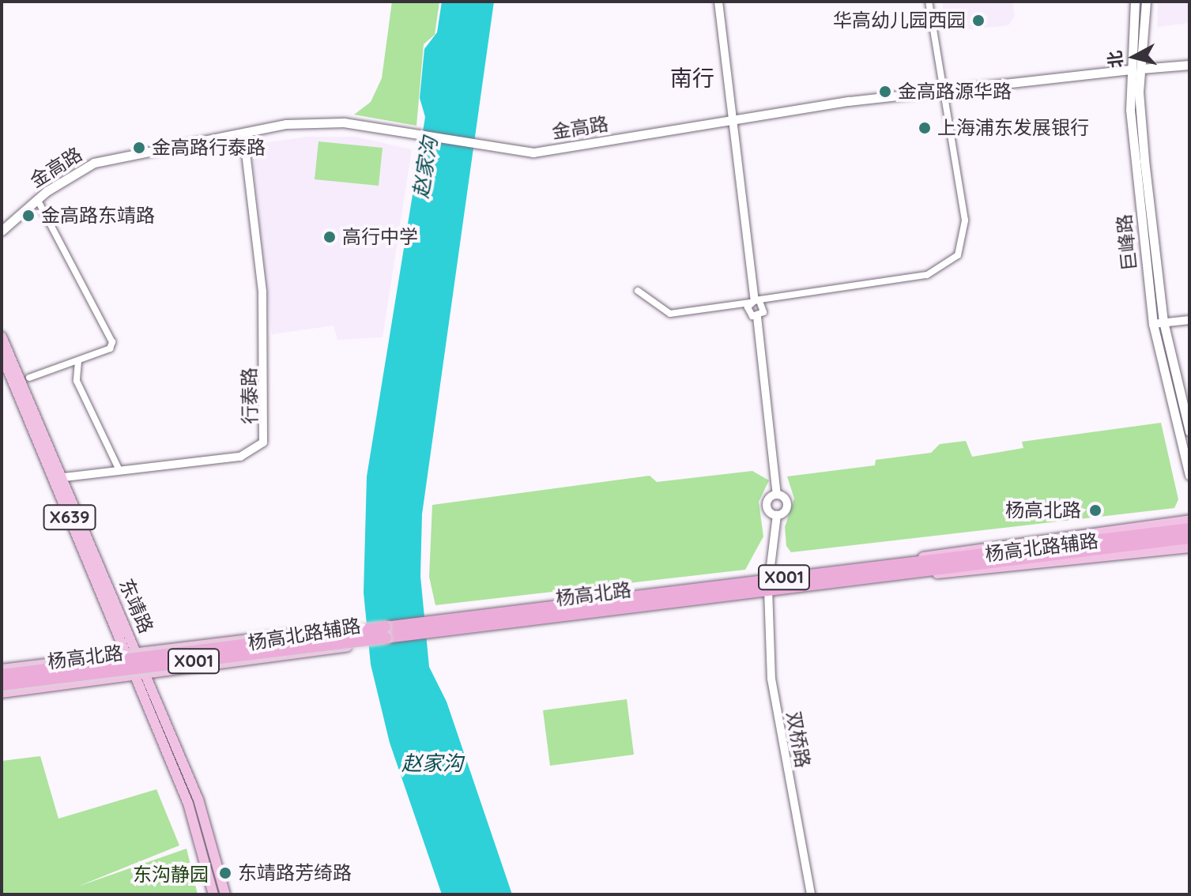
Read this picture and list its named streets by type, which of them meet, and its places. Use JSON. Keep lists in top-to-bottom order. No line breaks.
{"streets":{"highway":["X001","杨高北路"],"main road":["金高路","巨峰路","X639","杨高北路辅路","东靖路"],"street":["行泰路","双桥路"]},"crossings":[["金高路","巨峰路"],["金高路","行泰路"],["行泰路","东靖路"],["杨高北路辅路","杨高北路"],["杨高北路辅路","东靖路"],["杨高北路","双桥路"]],"districts":["南行"],"water":["赵家沟"],"parks":["东沟静园"],"places":["华高幼儿园西园","金高路源华路","上海浦东发展银行","金高路行泰路","金高路东靖路","高行中学","杨高北路","东靖路芳绮路"],"north":"left"}
